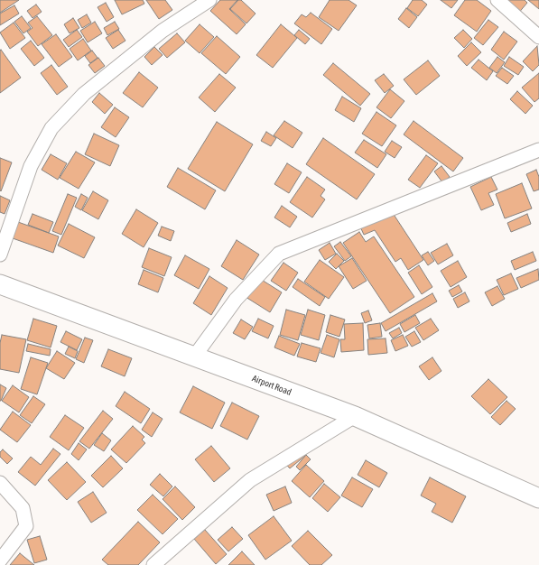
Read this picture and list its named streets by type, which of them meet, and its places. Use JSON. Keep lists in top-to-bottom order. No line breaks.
{"streets":{"main road":["Airport Road"]}}
